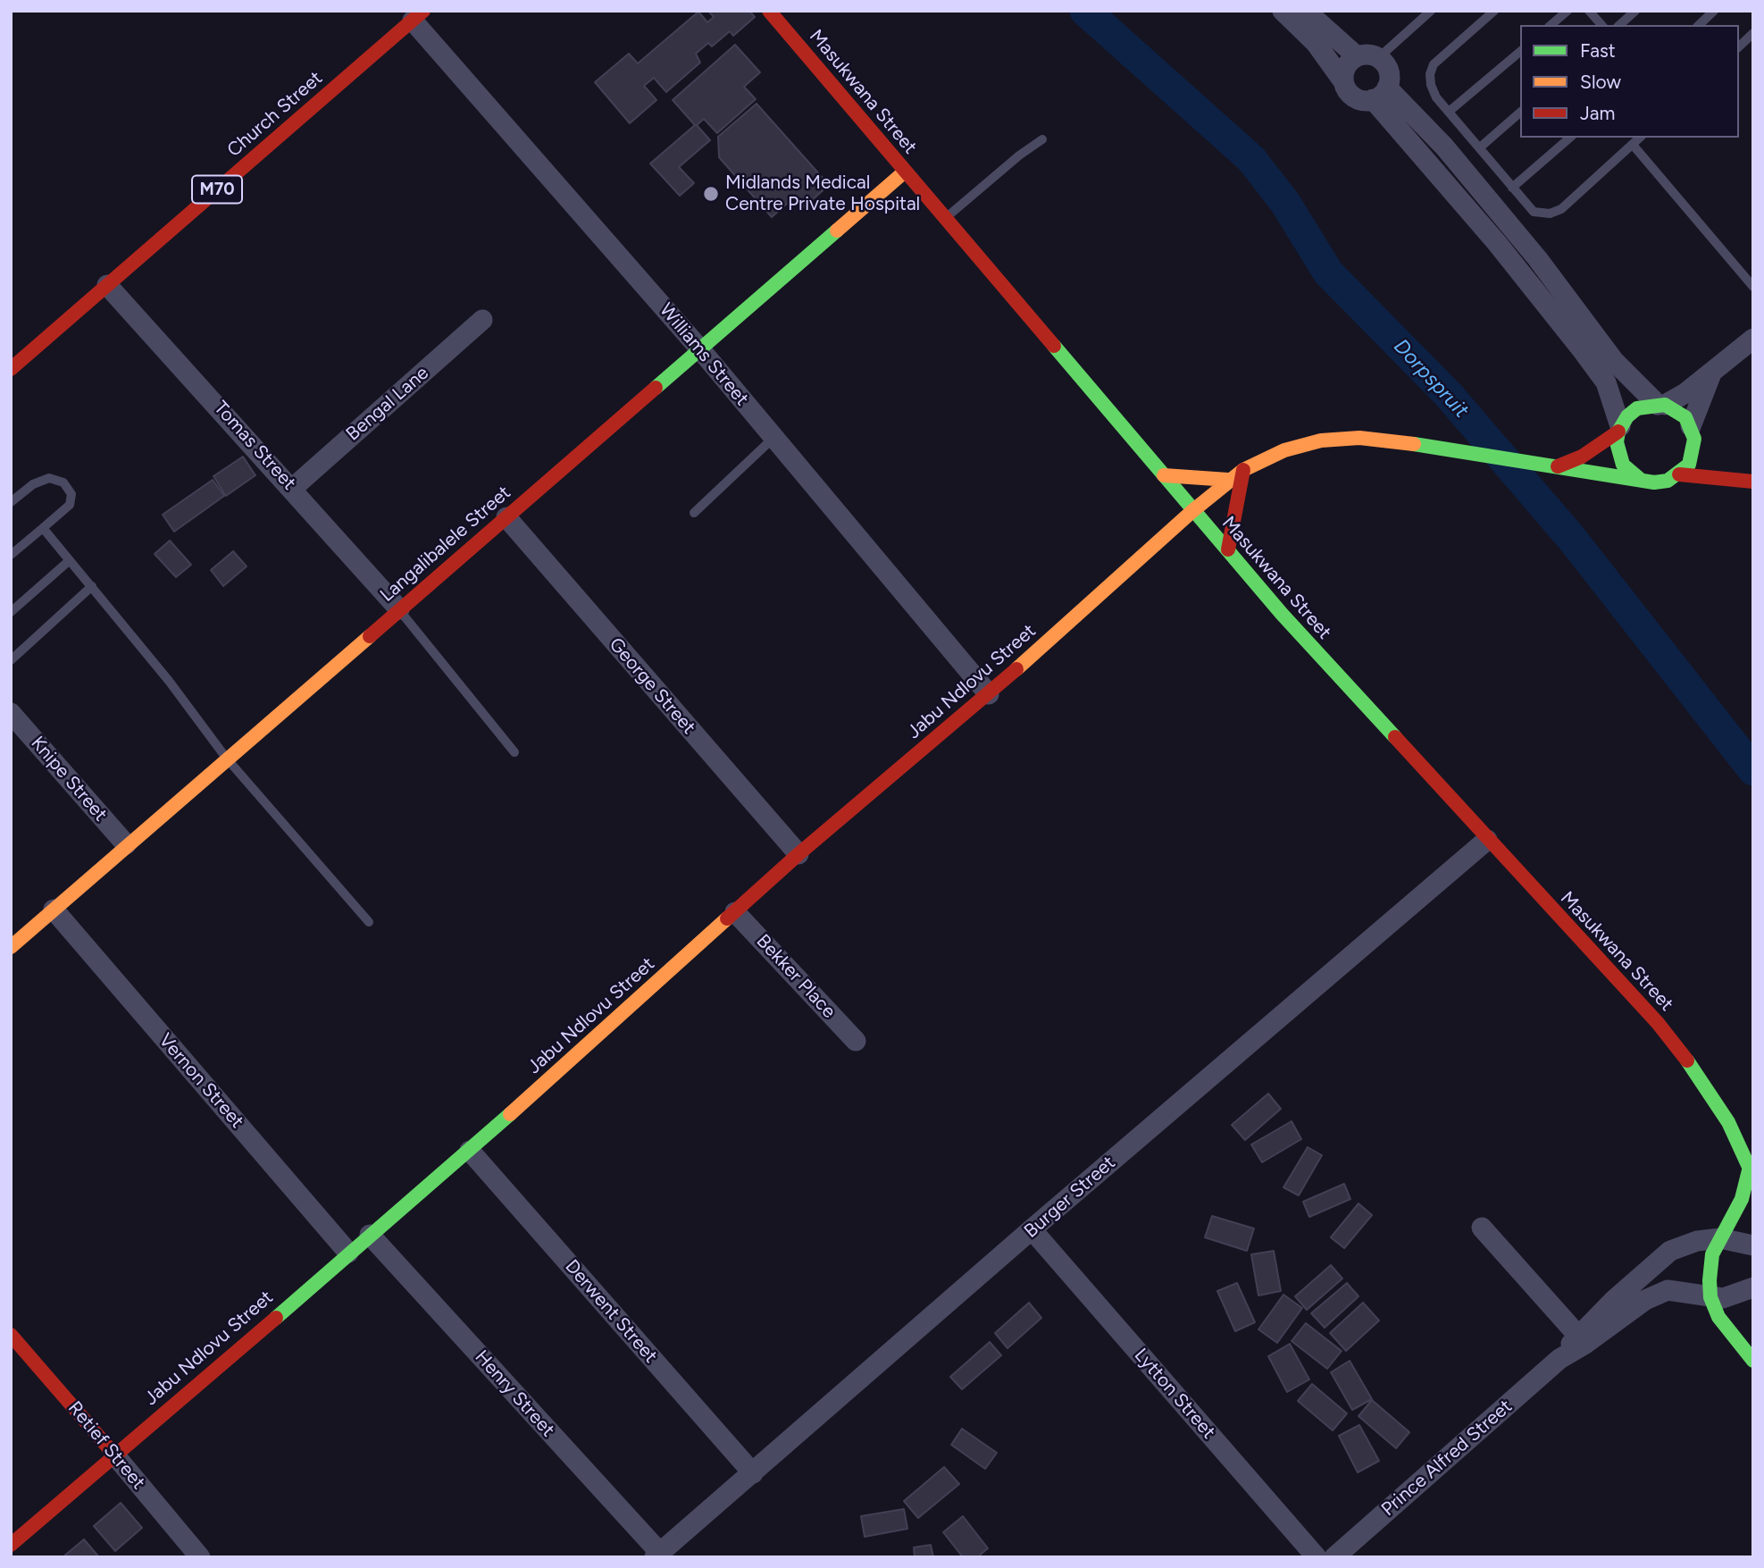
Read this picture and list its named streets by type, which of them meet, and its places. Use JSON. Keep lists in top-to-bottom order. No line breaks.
{"streets":{"street":["Masukwana Street","Church Street","M70","Williams Street","Bengal Lane","Tomas Street","Langalibalele Street","Jabu Ndlovu Street","George Street","Knipe Street","Bekker Place","Vernon Street","Burger Street","Derwent Street","Henry Street","Lytton Street","Retief Street","Prince Alfred Street"]},"crossings":[["Masukwana Street","Langalibalele Street"],["Masukwana Street","Jabu Ndlovu Street"],["Masukwana Street","Burger Street"],["Church Street","Williams Street"],["Church Street","Tomas Street"],["Williams Street","Langalibalele Street"],["Williams Street","Jabu Ndlovu Street"],["Bengal Lane","Tomas Street"],["Tomas Street","Langalibalele Street"],["Langalibalele Street","George Street"],["Langalibalele Street","Knipe Street"],["Langalibalele Street","Vernon Street"],["Jabu Ndlovu Street","George Street"],["Jabu Ndlovu Street","Bekker Place"],["Jabu Ndlovu Street","Vernon Street"],["Jabu Ndlovu Street","Derwent Street"],["Jabu Ndlovu Street","Henry Street"],["Jabu Ndlovu Street","Retief Street"],["Burger Street","Derwent Street"],["Burger Street","Henry Street"],["Burger Street","Lytton Street"]],"water":["Dorpspruit"],"places":["Midlands Medical Centre Private Hospital"],"legend":["Fast","Slow","Jam"]}
